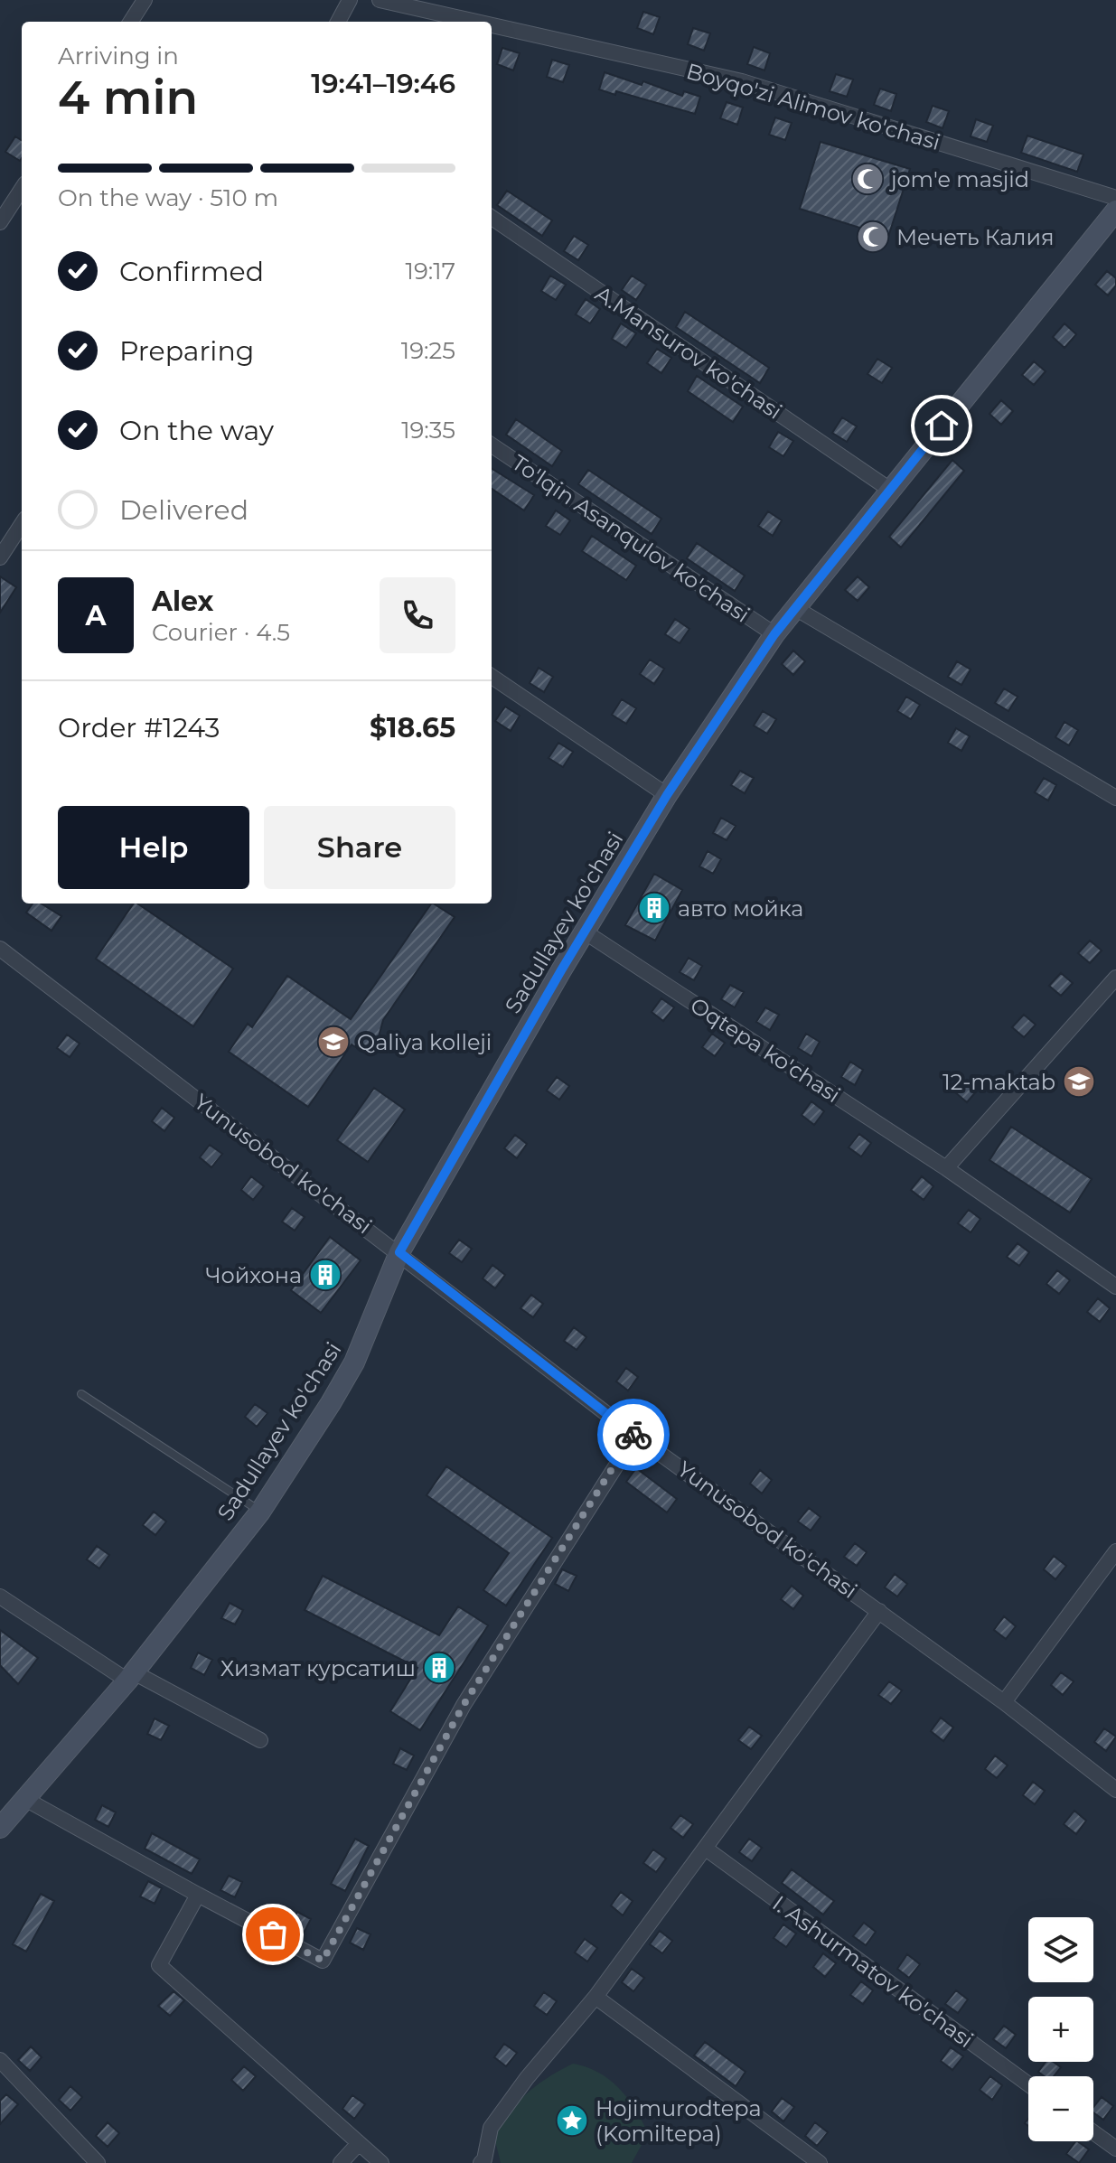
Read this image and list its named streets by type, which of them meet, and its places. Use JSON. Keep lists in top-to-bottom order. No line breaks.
{"streets":{"main road":["Sadullayev ko'chasi"],"street":["Boyqo'zi Alimov ko'chasi","A.Mansurov ko'chasi","To'lqin Asanqulov ko'chasi","Oqtepa ko'chasi","Yunusobod ko'chasi","I. Ashurmatov ko'chasi"]},"crossings":[["A.Mansurov ko'chasi","Sadullayev ko'chasi"],["To'lqin Asanqulov ko'chasi","Sadullayev ko'chasi"],["Sadullayev ko'chasi","Oqtepa ko'chasi"],["Sadullayev ko'chasi","Yunusobod ko'chasi"],["Yunusobod ko'chasi","I. Ashurmatov ko'chasi"]],"places":{"mosque":["jom'e masjid","Мечеть Калия"],"building":["авто мойка","Чойхона","Хизмат курсатиш"],"school or university":["Qaliya kolleji","12-maktab"],"place":["Hojimurodtepa (Komiltepa)"]},"page":{"heading":["4 min","Arriving in","19:41–19:46"],"panel":["Alex","Courier · 4.5","Order #1243","$18.65"],"bar":"On the way · 510 m","list":[["Confirmed","19:17"],["Preparing","19:25"],["On the way","19:35"],"Delivered"],"round":"A","buttons":["Help","Share"],"map_buttons":["+","−"]}}
